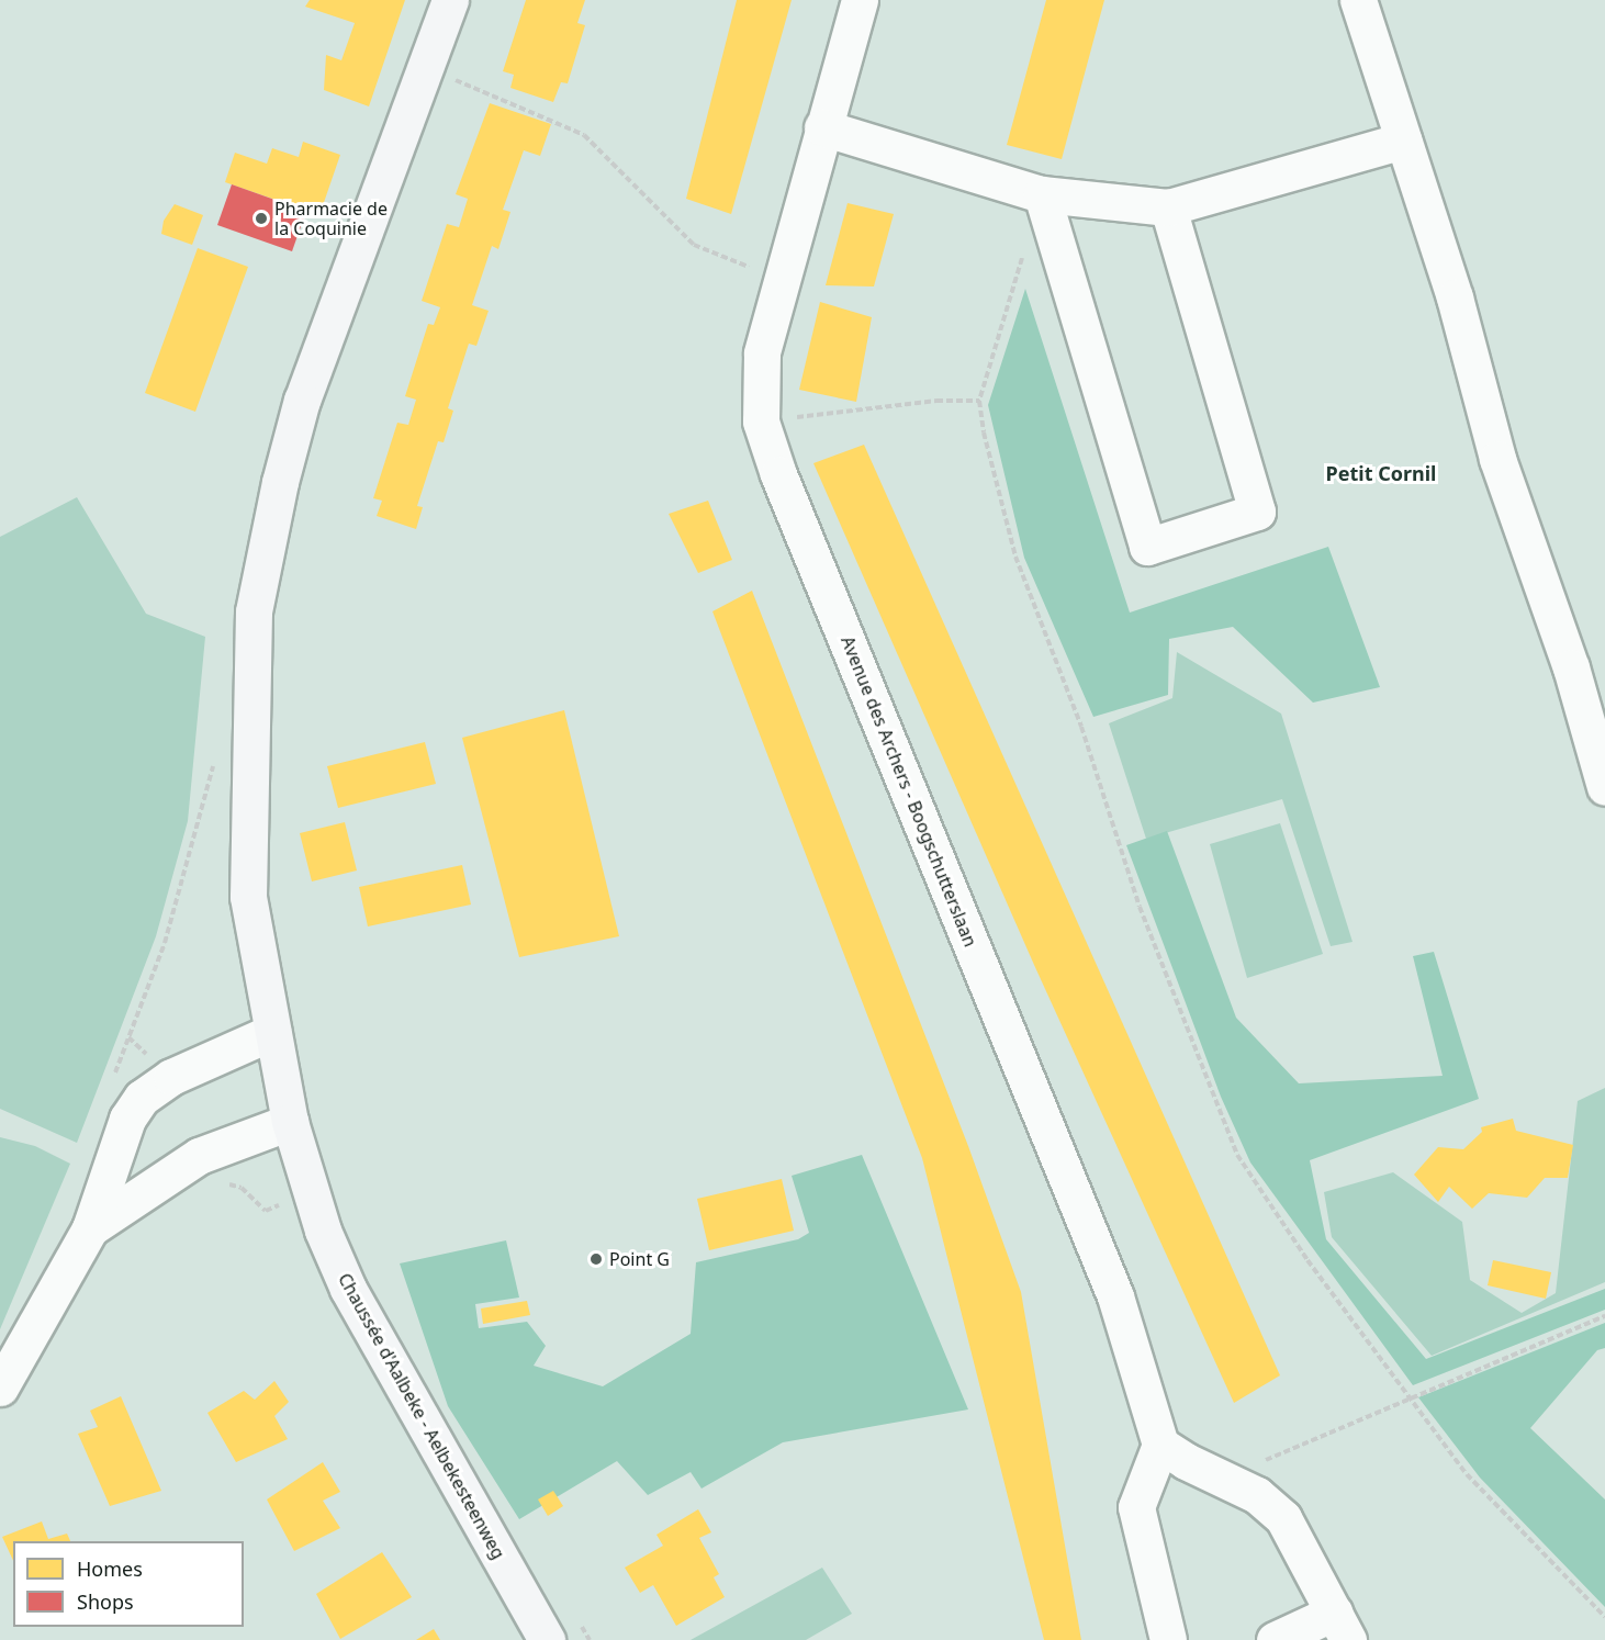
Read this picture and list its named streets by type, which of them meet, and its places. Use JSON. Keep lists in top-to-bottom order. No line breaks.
{"streets":{"main road":["Chaussée d'Aalbeke - Aelbekesteenweg"],"street":["Avenue des Archers - Boogschutterslaan"]},"districts":["Petit Cornil"],"places":["Pharmacie de la Coquinie","Point G"],"legend":["Homes","Shops"]}
